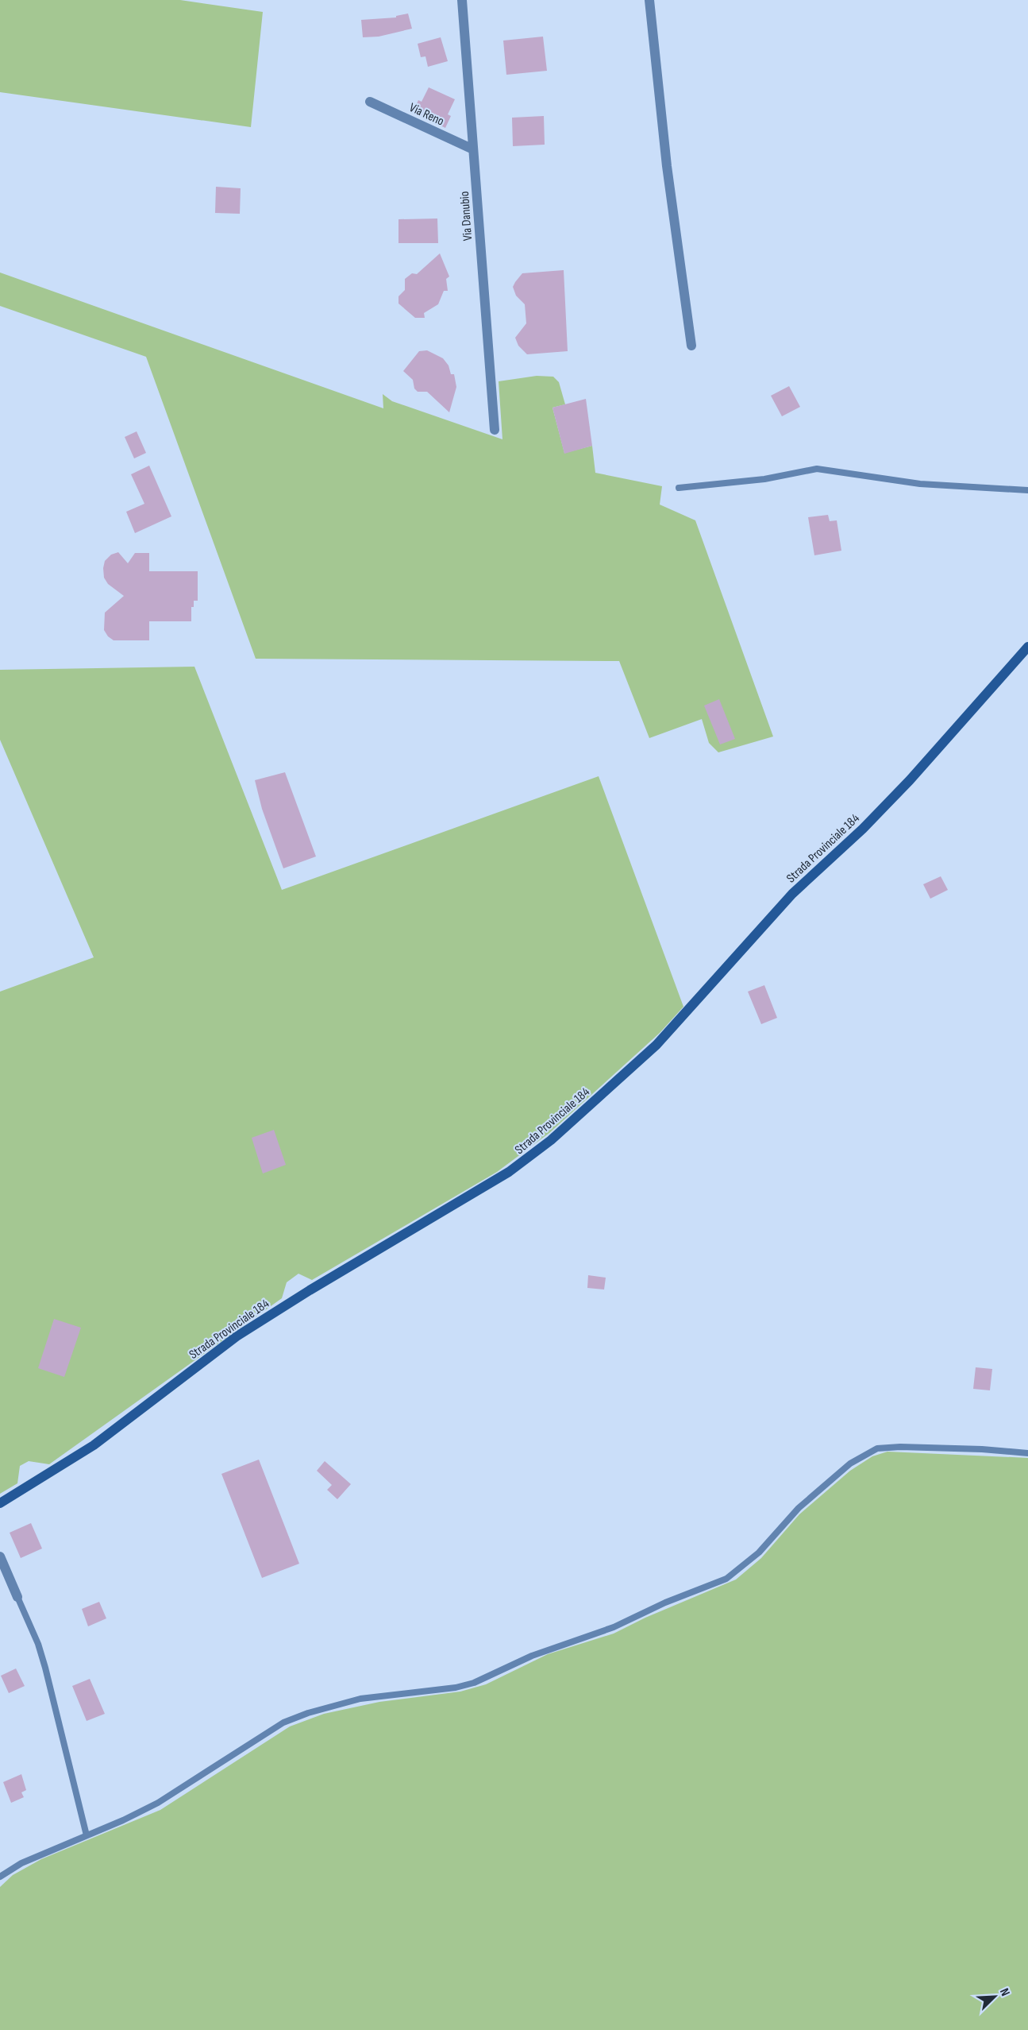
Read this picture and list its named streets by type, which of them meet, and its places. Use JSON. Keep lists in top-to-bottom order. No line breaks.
{"streets":{"street":["Via Reno","Via Danubio","Strada Provinciale 184"]},"crossings":[["Via Reno","Via Danubio"]],"north":"top right"}
